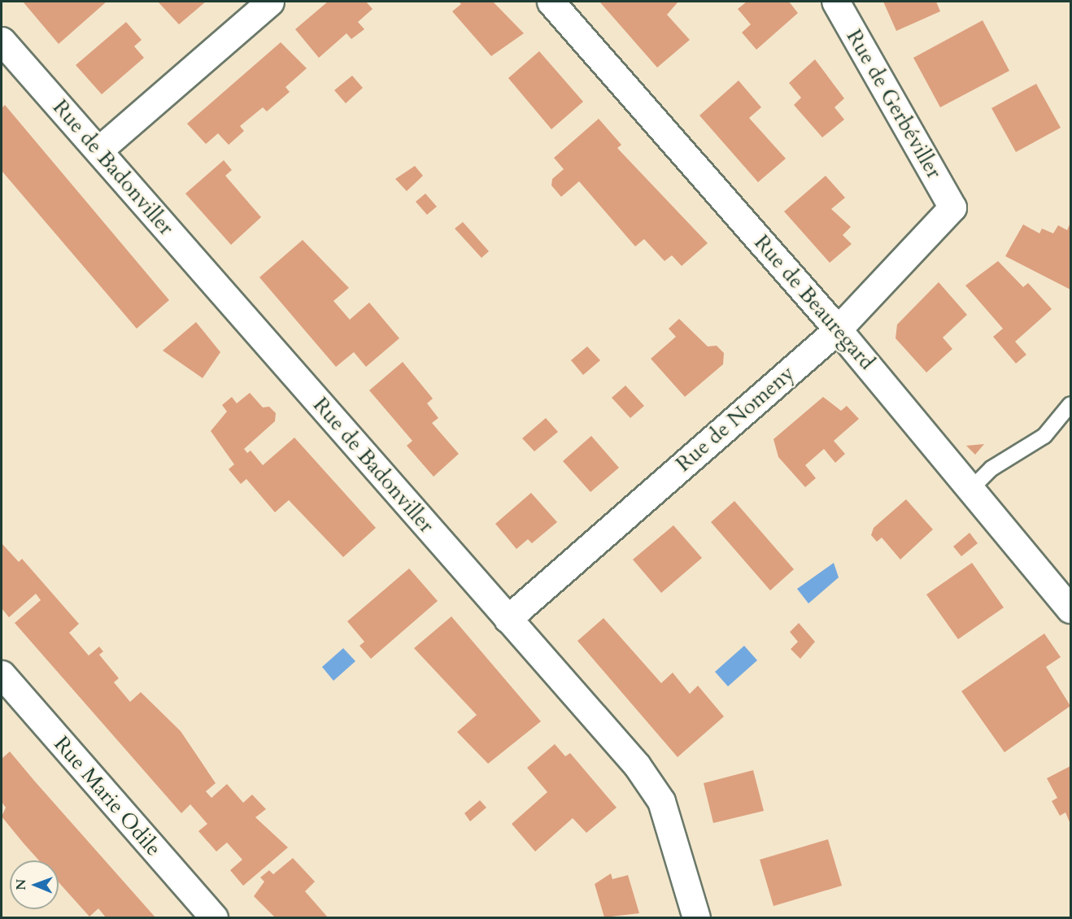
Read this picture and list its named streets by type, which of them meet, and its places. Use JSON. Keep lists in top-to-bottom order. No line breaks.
{"streets":{"street":["Rue de Gerbéviller","Rue de Badonviller","Rue de Beauregard","Rue de Nomeny","Rue Marie Odile"]},"crossings":[["Rue de Gerbéviller","Rue de Nomeny"],["Rue de Badonviller","Rue de Nomeny"],["Rue de Beauregard","Rue de Nomeny"]],"north":"left"}
